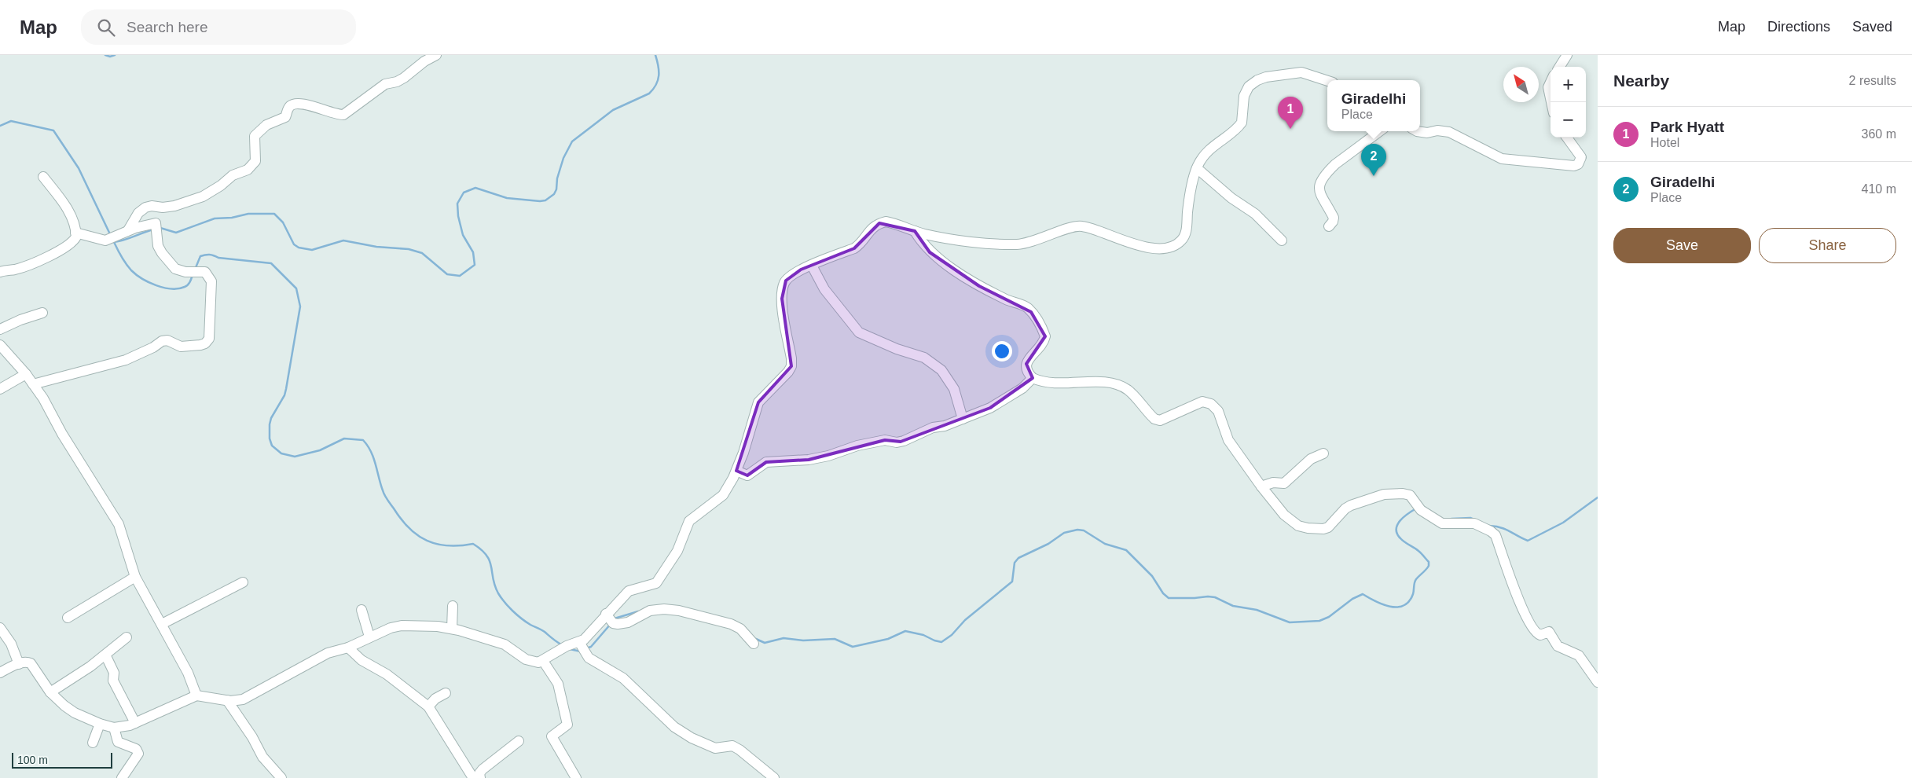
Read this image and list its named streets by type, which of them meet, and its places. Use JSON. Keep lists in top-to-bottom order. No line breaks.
{"scale_bar":"100 m","north":"top left","page":{"header":"Map","search":"Search here","nav":["Map","Directions","Saved"],"heading":["Nearby","2 results"],"map_buttons":["+","−"],"popup":["Giradelhi","Place"],"pins":["1","2"],"list":[{"mark":"1","name":"Park Hyatt","note":"Hotel","value":"360 m"},{"mark":"2","name":"Giradelhi","note":"Place","value":"410 m"}],"buttons":["Save","Share"],"scale":"100 m"}}
